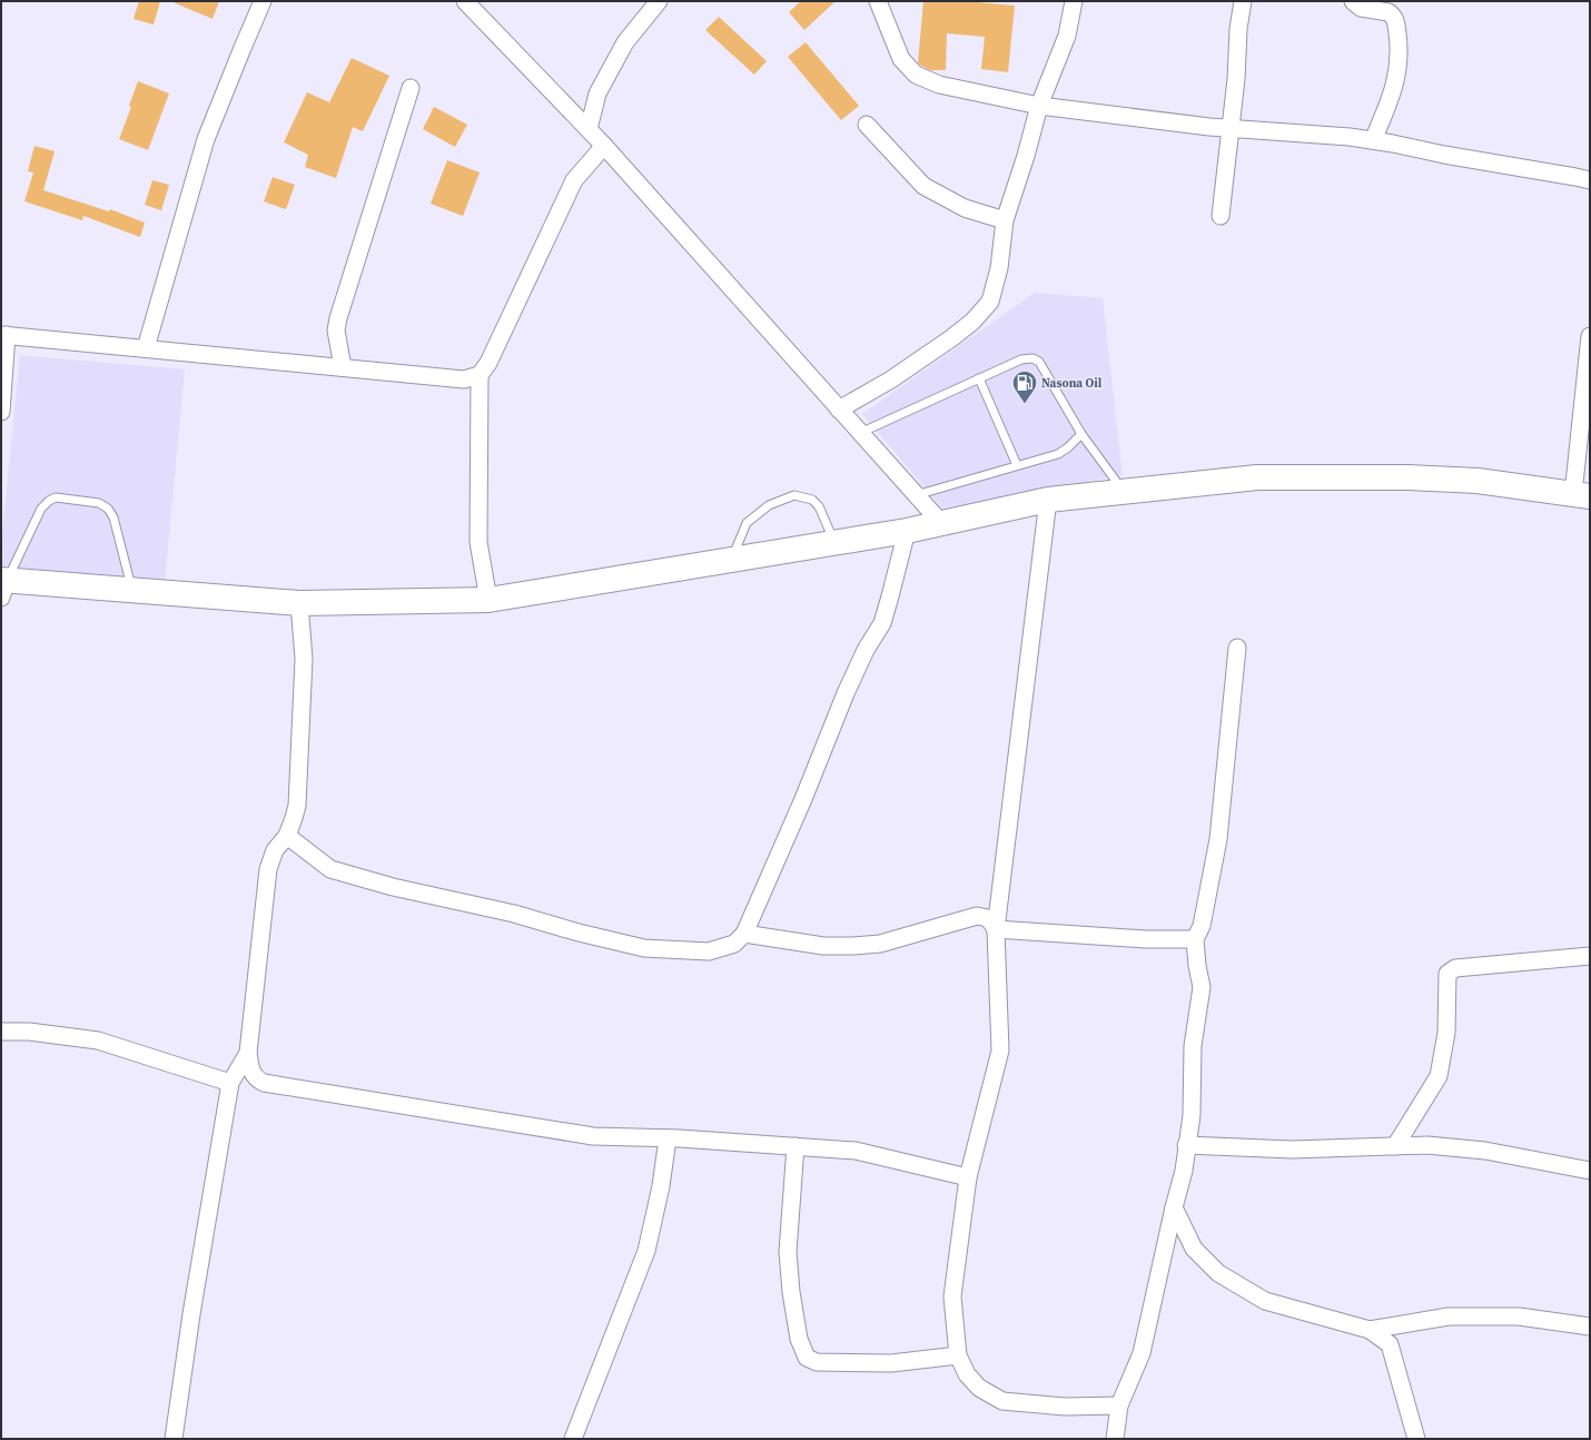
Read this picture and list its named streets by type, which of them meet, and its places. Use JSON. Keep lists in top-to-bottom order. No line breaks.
{"places":{"fuel station":["Nasona Oil"]}}
